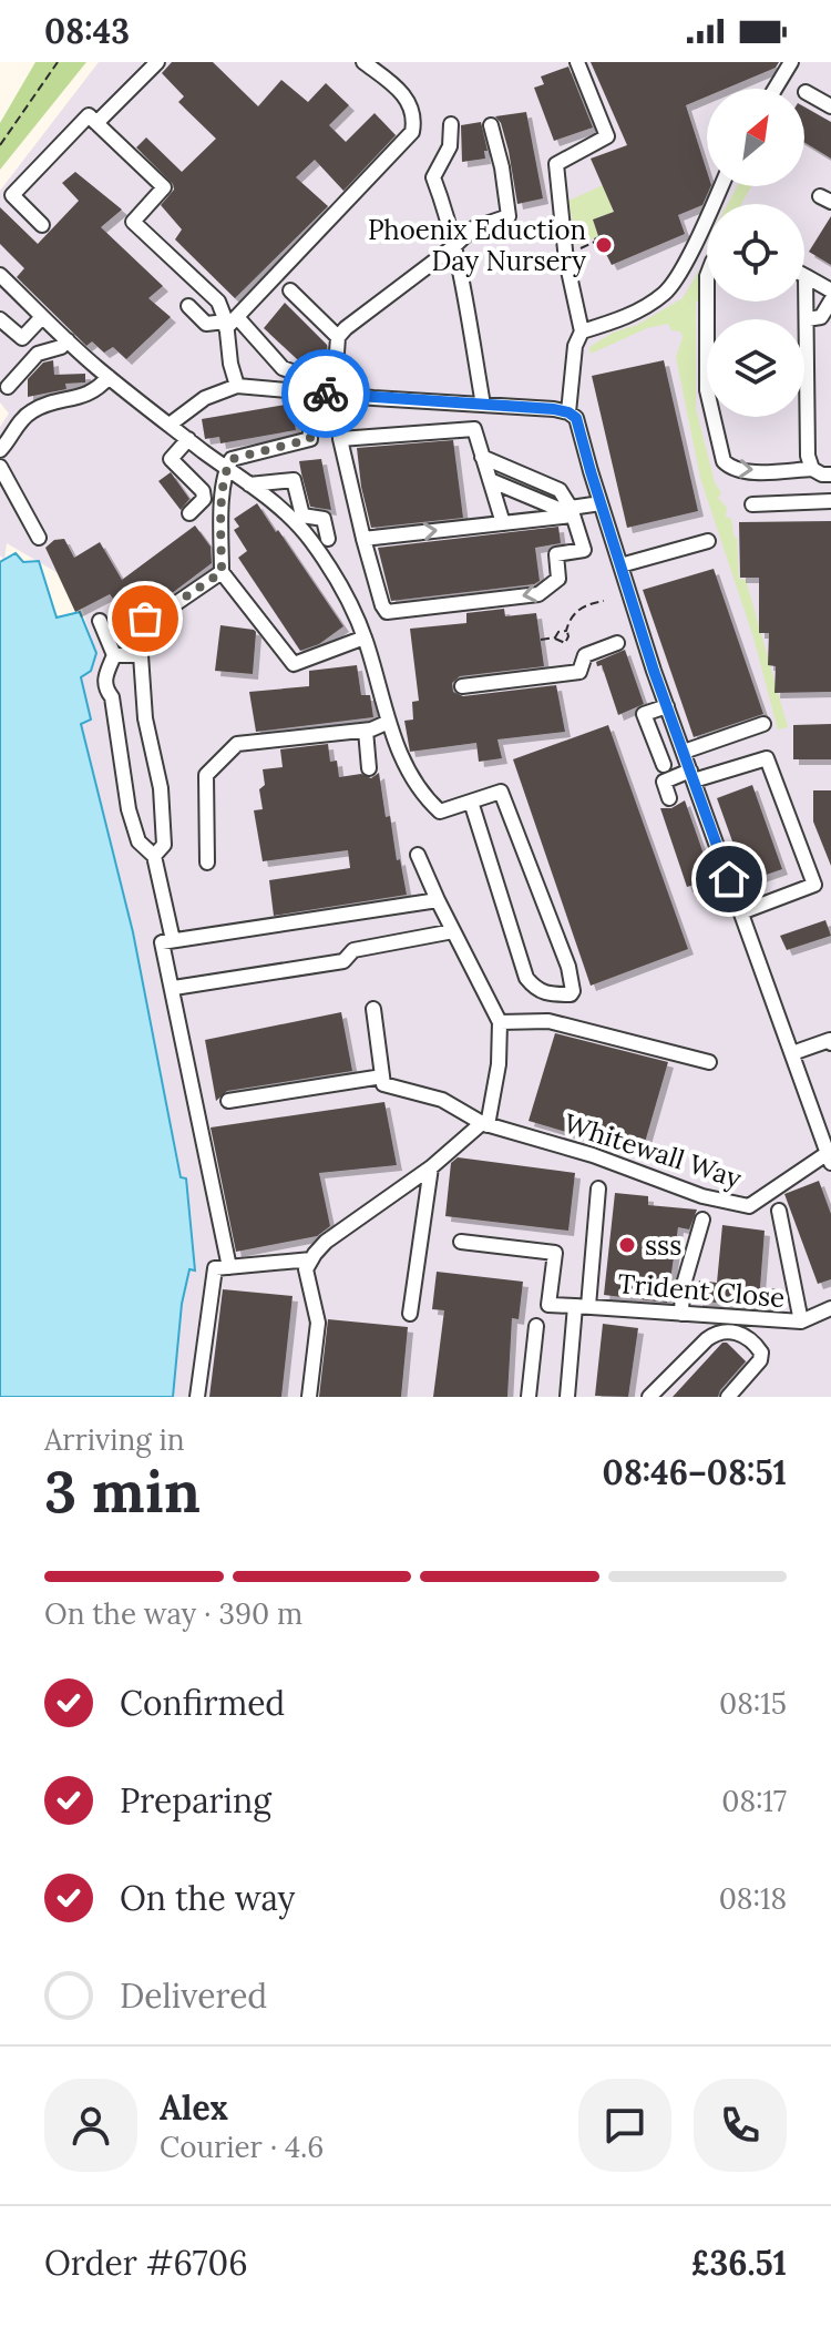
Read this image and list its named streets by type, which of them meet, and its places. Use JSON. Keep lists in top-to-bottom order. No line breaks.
{"streets":{"street":["Whitewall Way","Trident Close"]},"places":["Phoenix Eduction Day Nursery","sss"],"north":"top right","page":{"status":"08:43","heading":["3 min","Arriving in","08:46–08:51"],"panel":["Alex","Courier · 4.6","Order #6706","£36.51"],"bar":"On the way · 390 m","list":[["Confirmed","08:15"],["Preparing","08:17"],["On the way","08:18"],"Delivered"]}}
